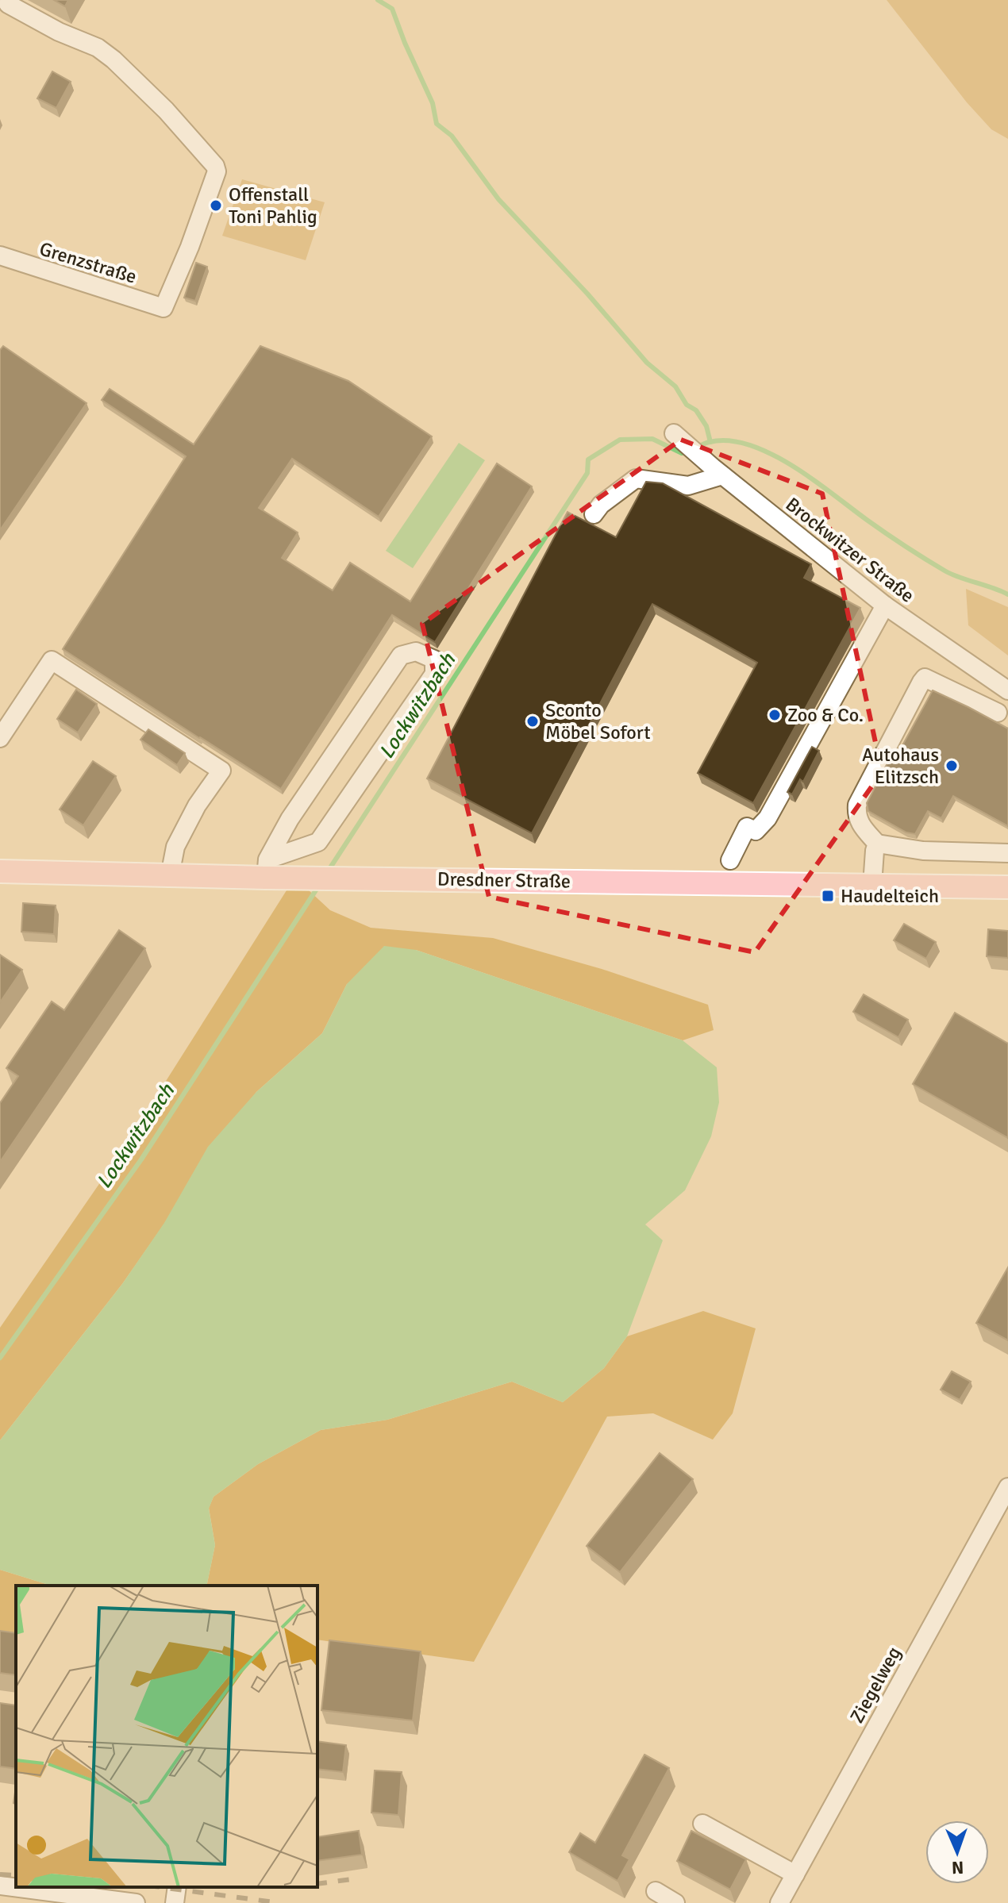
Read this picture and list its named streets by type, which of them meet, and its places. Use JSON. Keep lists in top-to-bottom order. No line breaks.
{"streets":{"main road":["Dresdner Straße"],"street":["Grenzstraße","Brockwitzer Straße","Ziegelweg"]},"water":["Lockwitzbach"],"places":{"other":["Offenstall Toni Pahlig","Zoo & Co.","Sconto Möbel Sofort","Autohaus Elitzsch"],"transit":["Haudelteich"]},"north":"bottom"}
